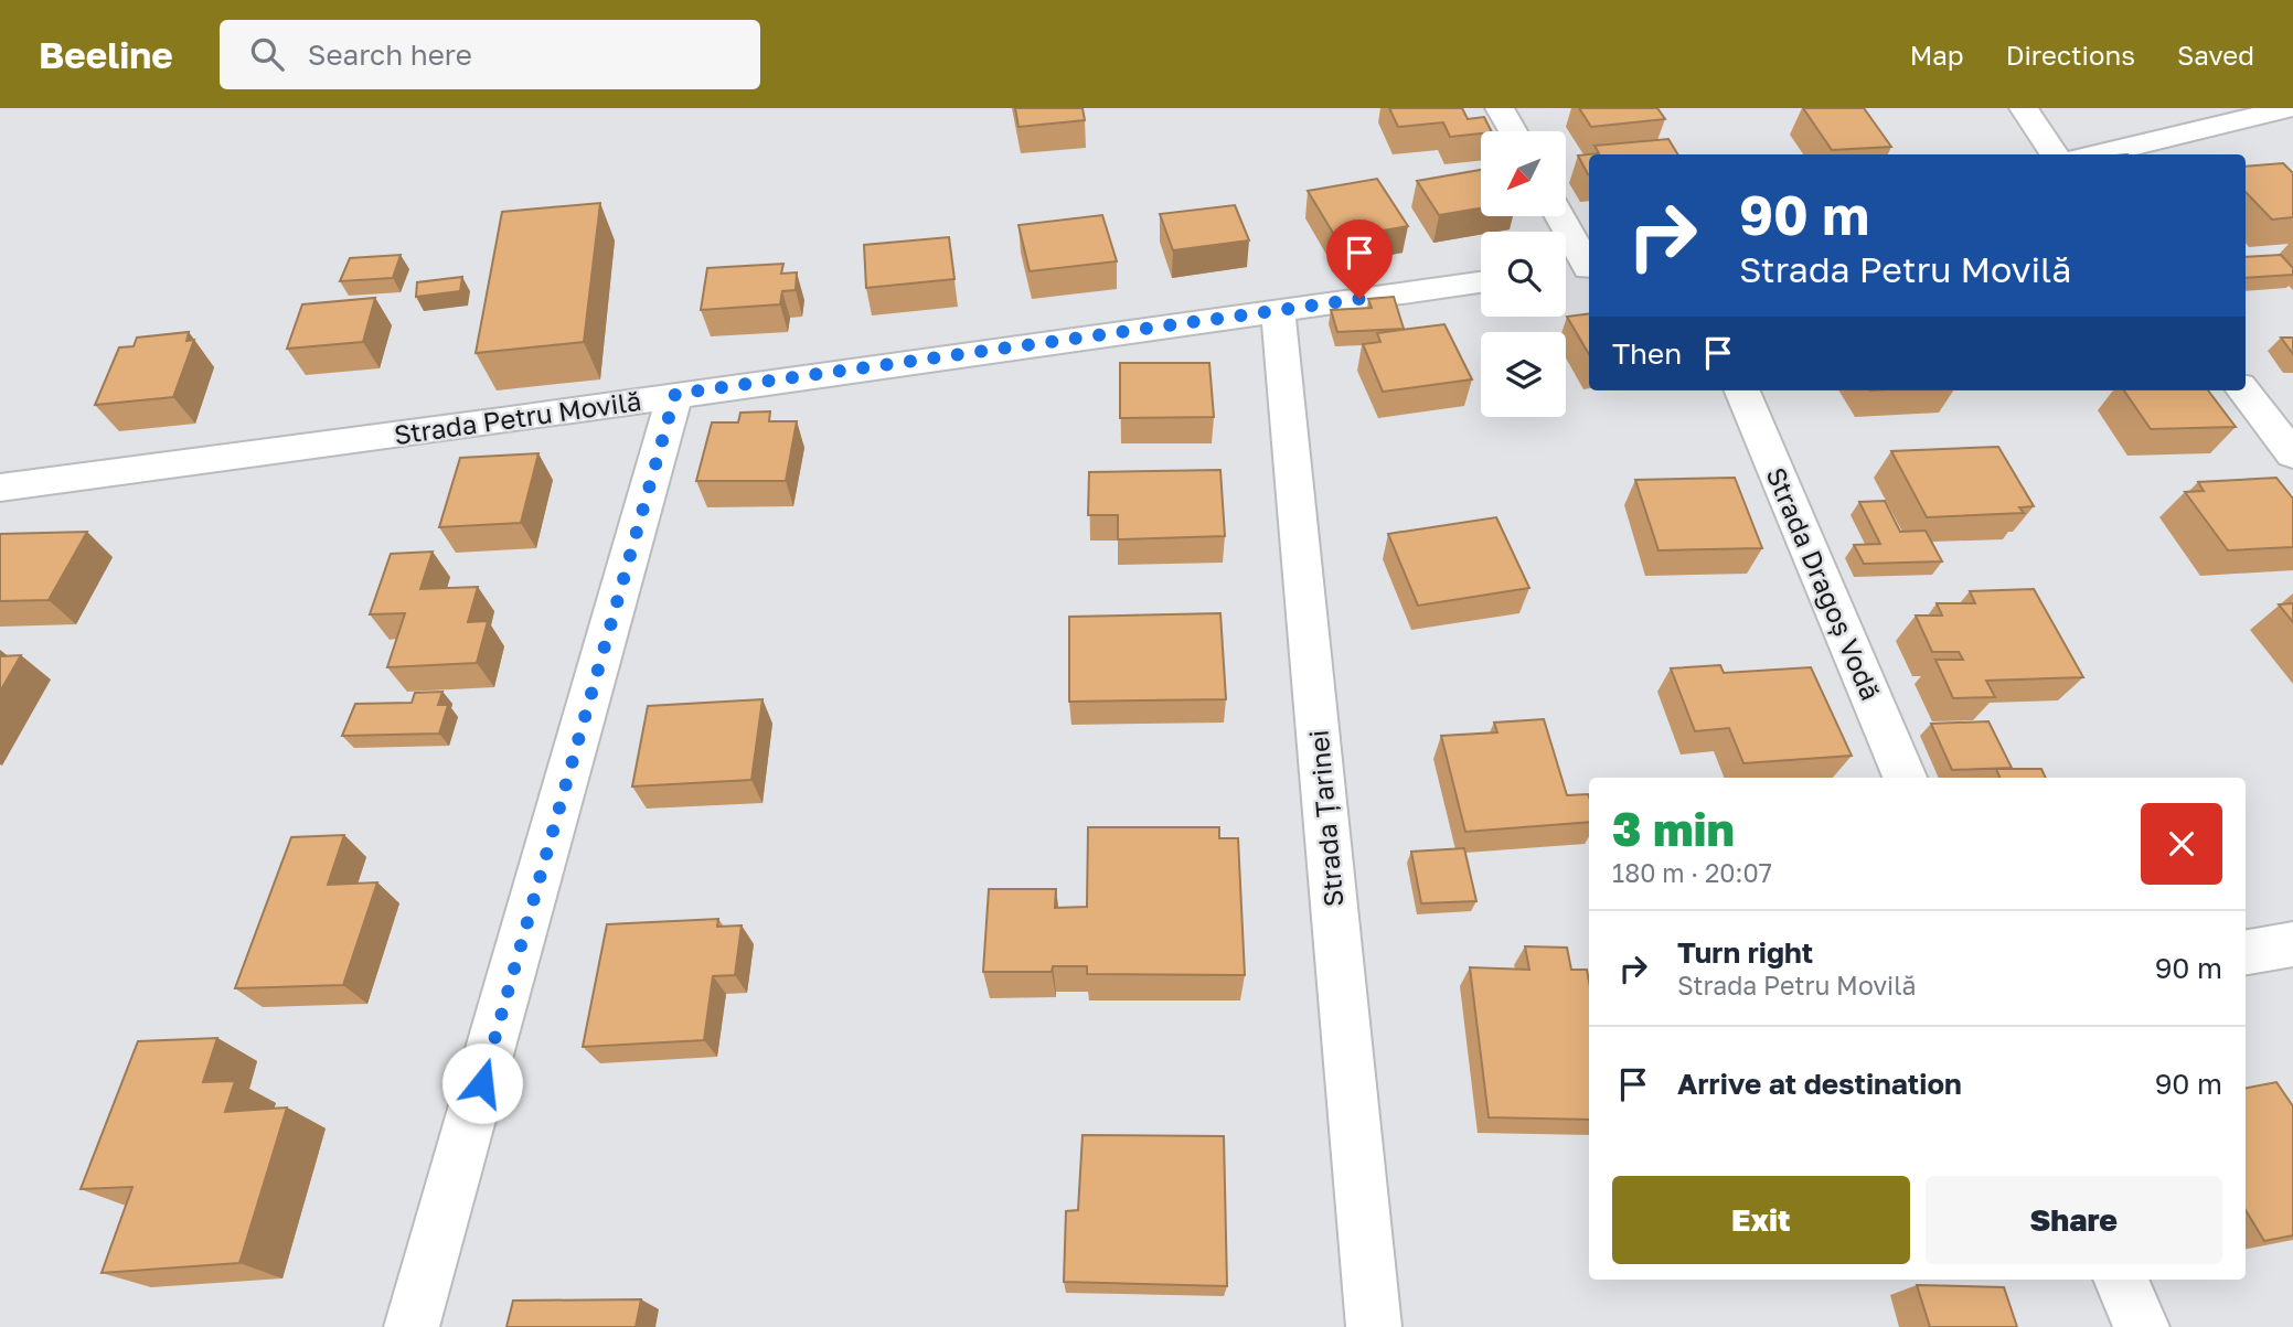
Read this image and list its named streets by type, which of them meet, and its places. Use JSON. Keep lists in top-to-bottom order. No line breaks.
{"streets":{"street":["Strada Petru Movilă","Strada Dragoș Vodă","Strada Țarinei"]},"crossings":[["Strada Petru Movilă","Strada Țarinei"]],"north":"bottom left","page":{"header":"Beeline","search":"Search here","nav":["Map","Directions","Saved"],"turn":["90 m","Strada Petru Movilă"],"then":"Then","heading":["3 min","180 m · 20:07"],"list":[{"name":"Turn right","note":"Strada Petru Movilă","value":"90 m"},{"name":"Arrive at destination","value":"90 m"}],"buttons":["Exit","Share"]}}
